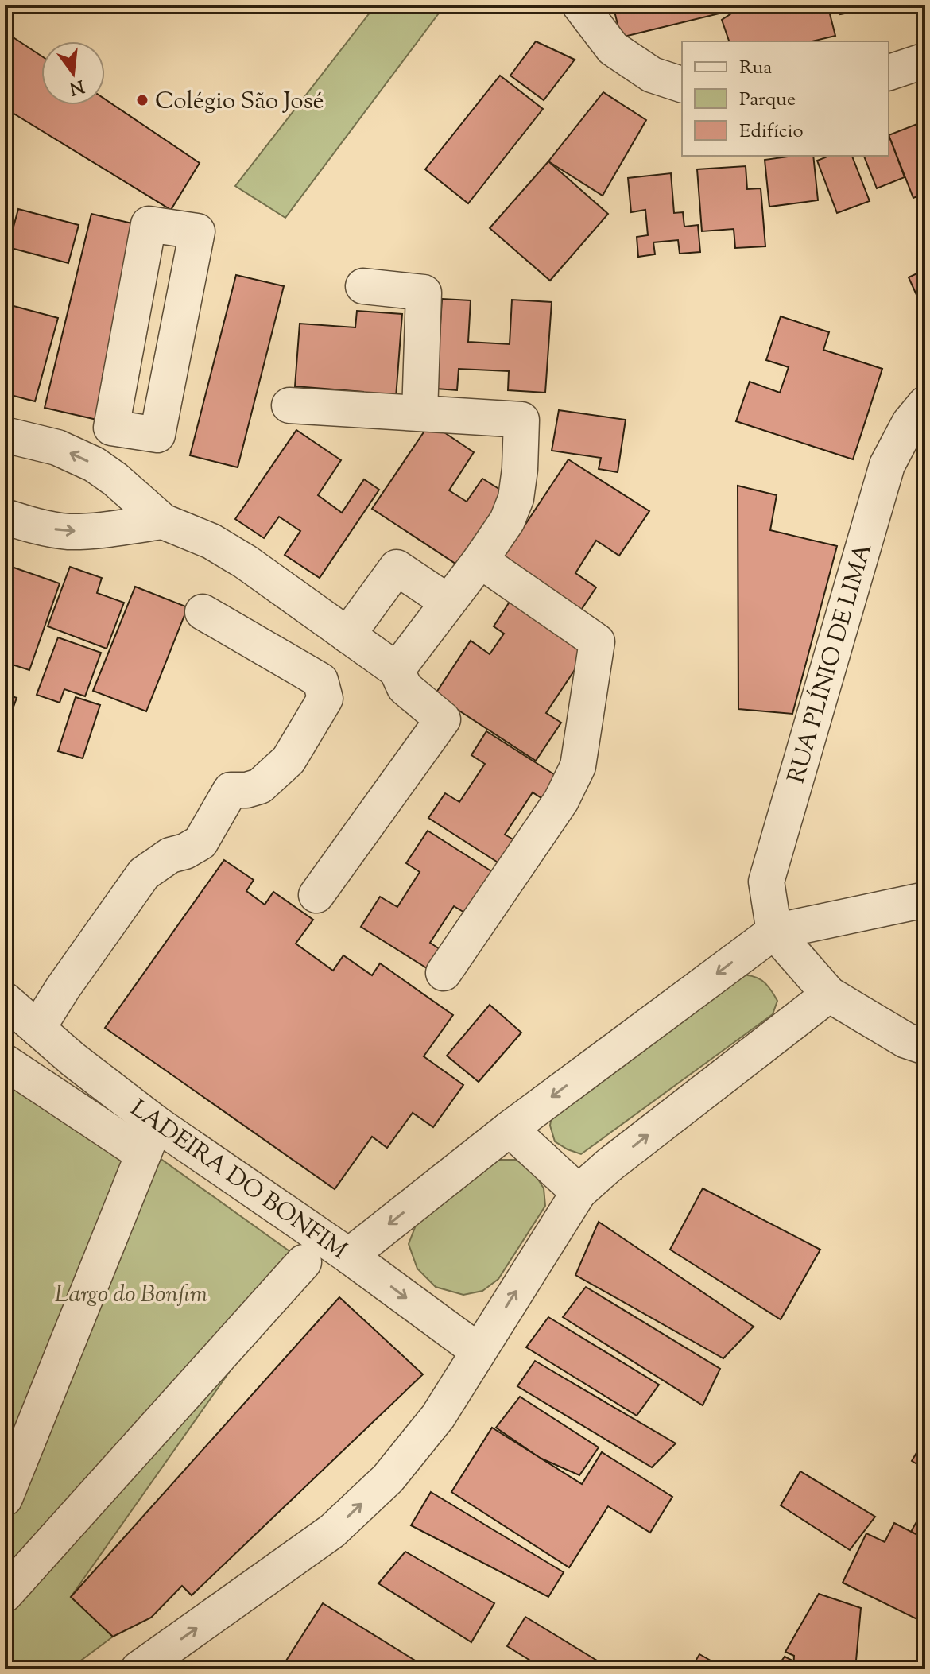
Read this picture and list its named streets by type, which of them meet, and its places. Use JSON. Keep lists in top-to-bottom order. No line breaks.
{"streets":{"street":["RUA PLÍNIO DE LIMA","LADEIRA DO BONFIM"]},"parks":["Largo do Bonfim"],"places":["Colégio São José"],"legend":["Rua","Parque","Edifício"],"north":"bottom"}
